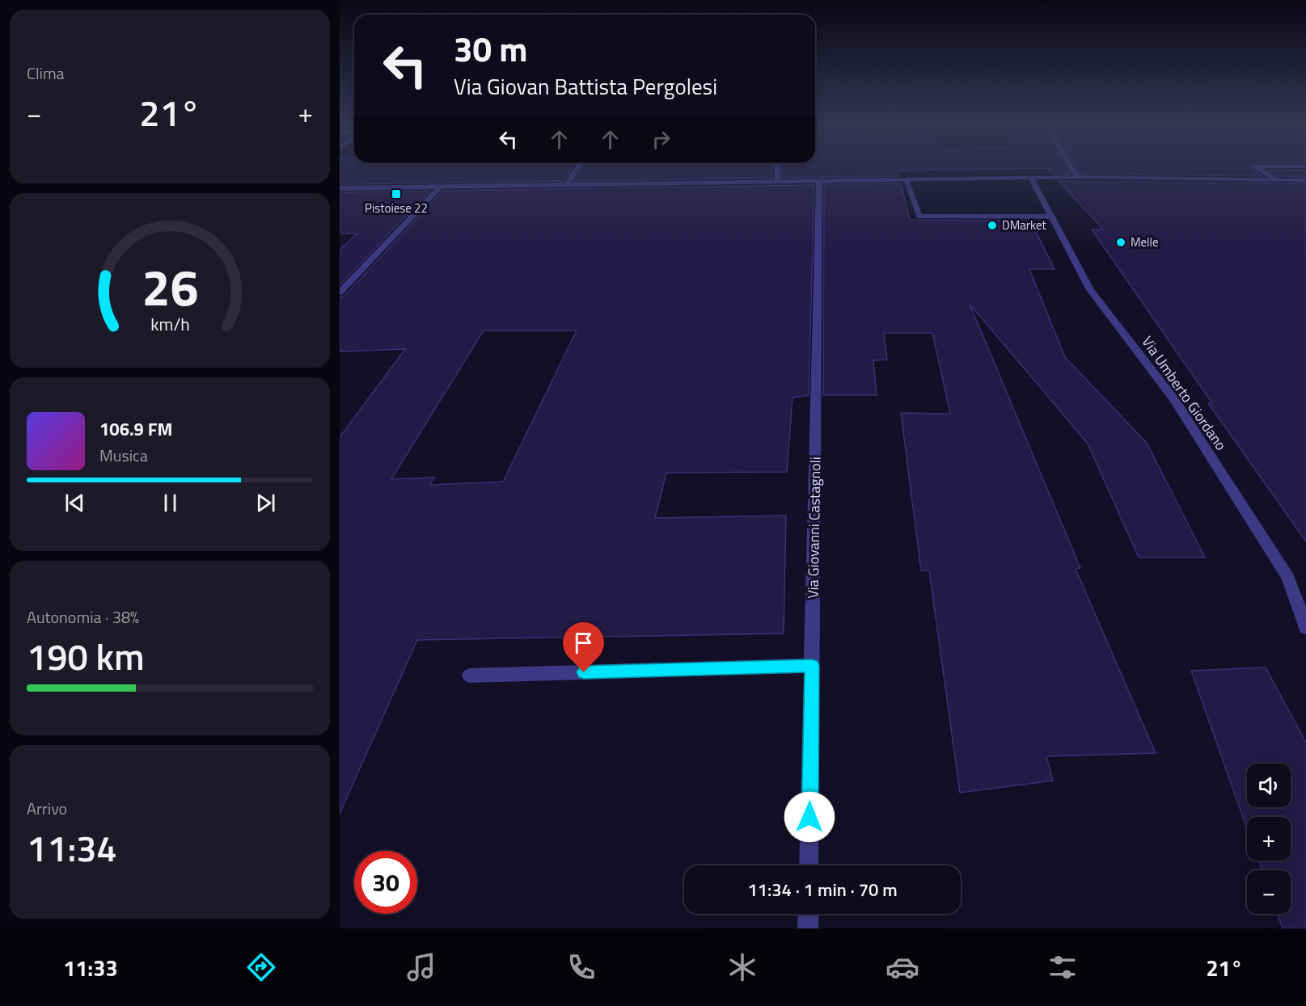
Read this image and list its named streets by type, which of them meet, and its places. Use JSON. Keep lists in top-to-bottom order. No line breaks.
{"streets":{"street":["Via Umberto Giordano","Via Giovanni Castagnoli"]},"places":{"transit":["Pistoiese 22"],"other":["DMarket","Melle"]},"page":{"tile":["Clima",["Autonomia · 38%","190 km"],["Arrivo","11:34"]],"turn":["30 m","Via Giovan Battista Pergolesi"],"heat":["−","21°","+"],"song":["106.9 FM","Musica"],"map_buttons":["+","−"],"limit":"30","trip":"11:34 · 1 min · 70 m","tabs":["11:33","21°"],"gauge":["26","km/h"]}}
